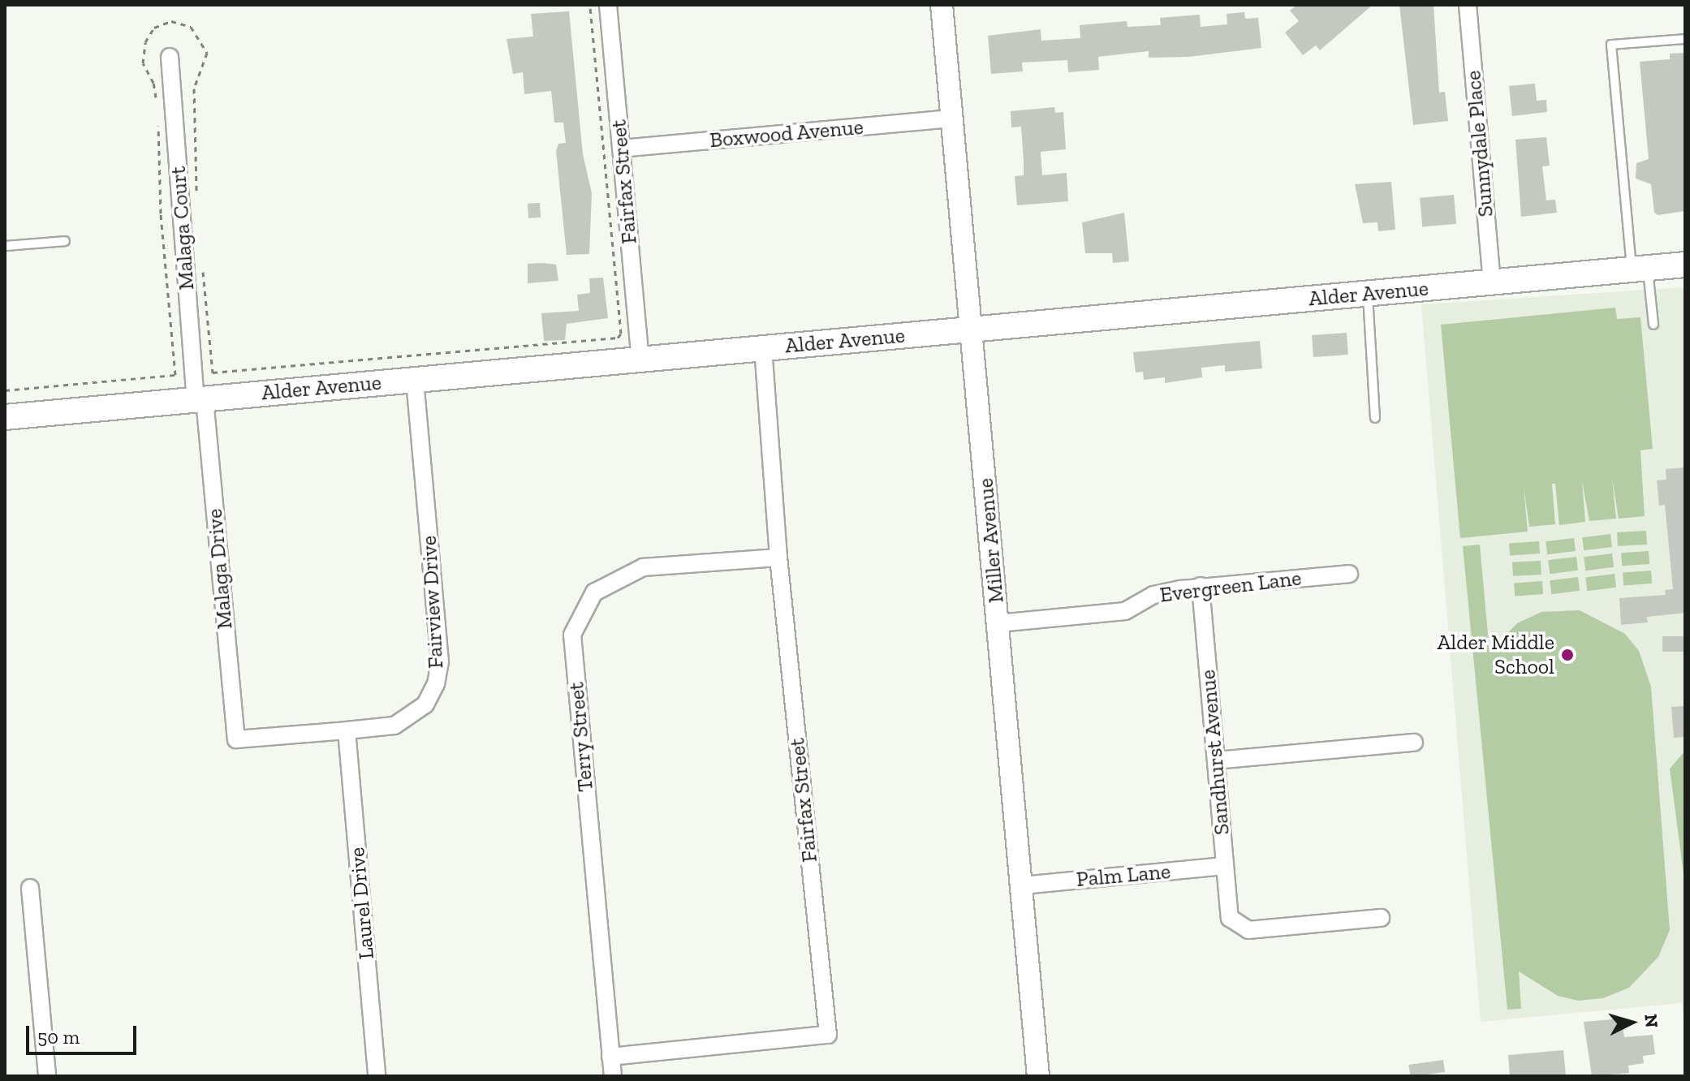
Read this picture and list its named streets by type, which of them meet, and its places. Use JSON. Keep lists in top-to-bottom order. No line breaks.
{"streets":{"main road":["Alder Avenue"],"street":["Boxwood Avenue","Sunnydale Place","Fairfax Street","Malaga Court","Miller Avenue","Malaga Drive","Evergreen Lane","Fairview Drive","Terry Street","Sandhurst Avenue","Palm Lane","Laurel Drive"]},"crossings":[["Boxwood Avenue","Fairfax Street"],["Boxwood Avenue","Miller Avenue"],["Sunnydale Place","Alder Avenue"],["Fairfax Street","Alder Avenue"],["Fairfax Street","Terry Street"],["Malaga Court","Alder Avenue"],["Malaga Court","Malaga Drive"],["Alder Avenue","Miller Avenue"],["Alder Avenue","Malaga Drive"],["Alder Avenue","Fairview Drive"],["Miller Avenue","Evergreen Lane"],["Miller Avenue","Palm Lane"],["Malaga Drive","Fairview Drive"],["Evergreen Lane","Sandhurst Avenue"],["Fairview Drive","Laurel Drive"],["Sandhurst Avenue","Palm Lane"]],"places":["Alder Middle School"],"scale_bar":"50 m","north":"right"}
